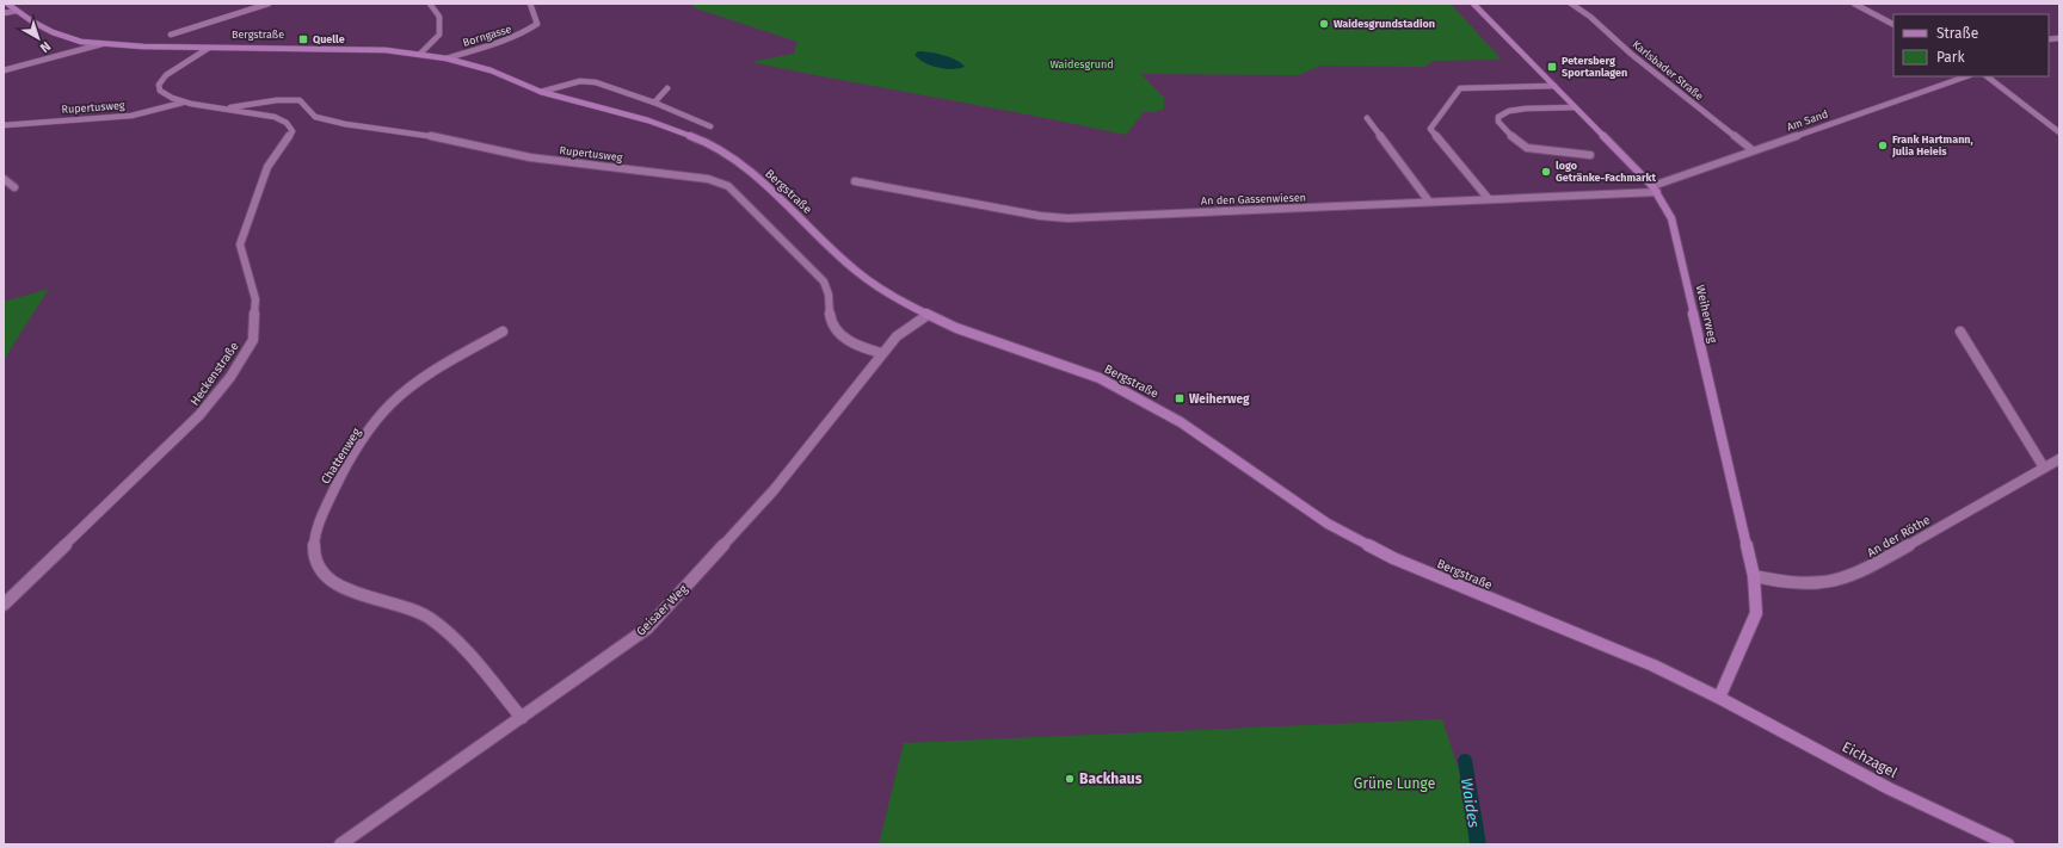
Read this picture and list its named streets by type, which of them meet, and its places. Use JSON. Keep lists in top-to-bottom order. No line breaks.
{"streets":{"main road":["Bergstraße","Weiherweg","Eichzagel"],"street":["Borngasse","Karlsbader Straße","Rupertusweg","Am Sand","An den Gassenwiesen","Heckenstraße","Chattenweg","An der Röthe","Geisaer Weg"]},"crossings":[["Bergstraße","Borngasse"],["Bergstraße","Weiherweg"],["Bergstraße","Heckenstraße"],["Bergstraße","Geisaer Weg"],["Bergstraße","Eichzagel"],["Karlsbader Straße","Am Sand"],["Rupertusweg","Heckenstraße"],["Rupertusweg","Geisaer Weg"],["Am Sand","An den Gassenwiesen"],["Am Sand","Weiherweg"],["An den Gassenwiesen","Weiherweg"],["Weiherweg","An der Röthe"],["Weiherweg","Eichzagel"],["Chattenweg","Geisaer Weg"]],"water":["Waides"],"parks":["Waidesgrund","Grüne Lunge"],"places":{"other":["Waidesgrundstadion","Frank Hartmann, Julia Heieis","logo Getränke-Fachmarkt","Backhaus"],"transit":["Quelle","Petersberg Sportanlagen","Weiherweg"]},"legend":["Straße","Park"],"north":"bottom right"}
